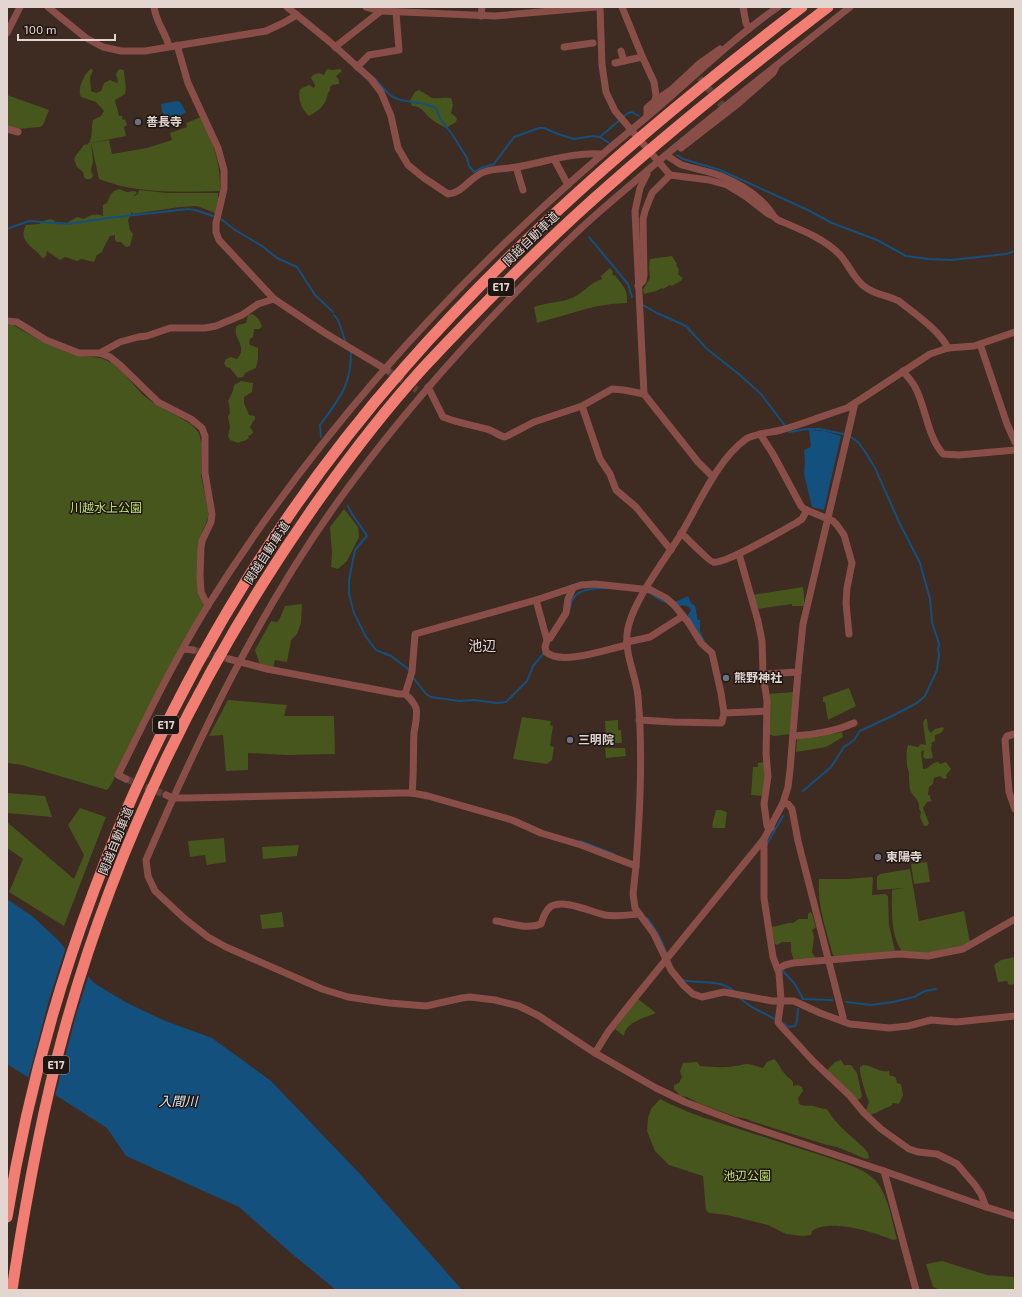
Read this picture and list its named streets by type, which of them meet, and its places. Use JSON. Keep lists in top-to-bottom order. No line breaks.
{"streets":{"highway":["関越自動車道","E17"]},"districts":["池辺"],"water":["入間川"],"parks":["川越水上公園","池辺公園"],"places":["善長寺","熊野神社","三明院","東陽寺"],"scale_bar":"100 m"}
